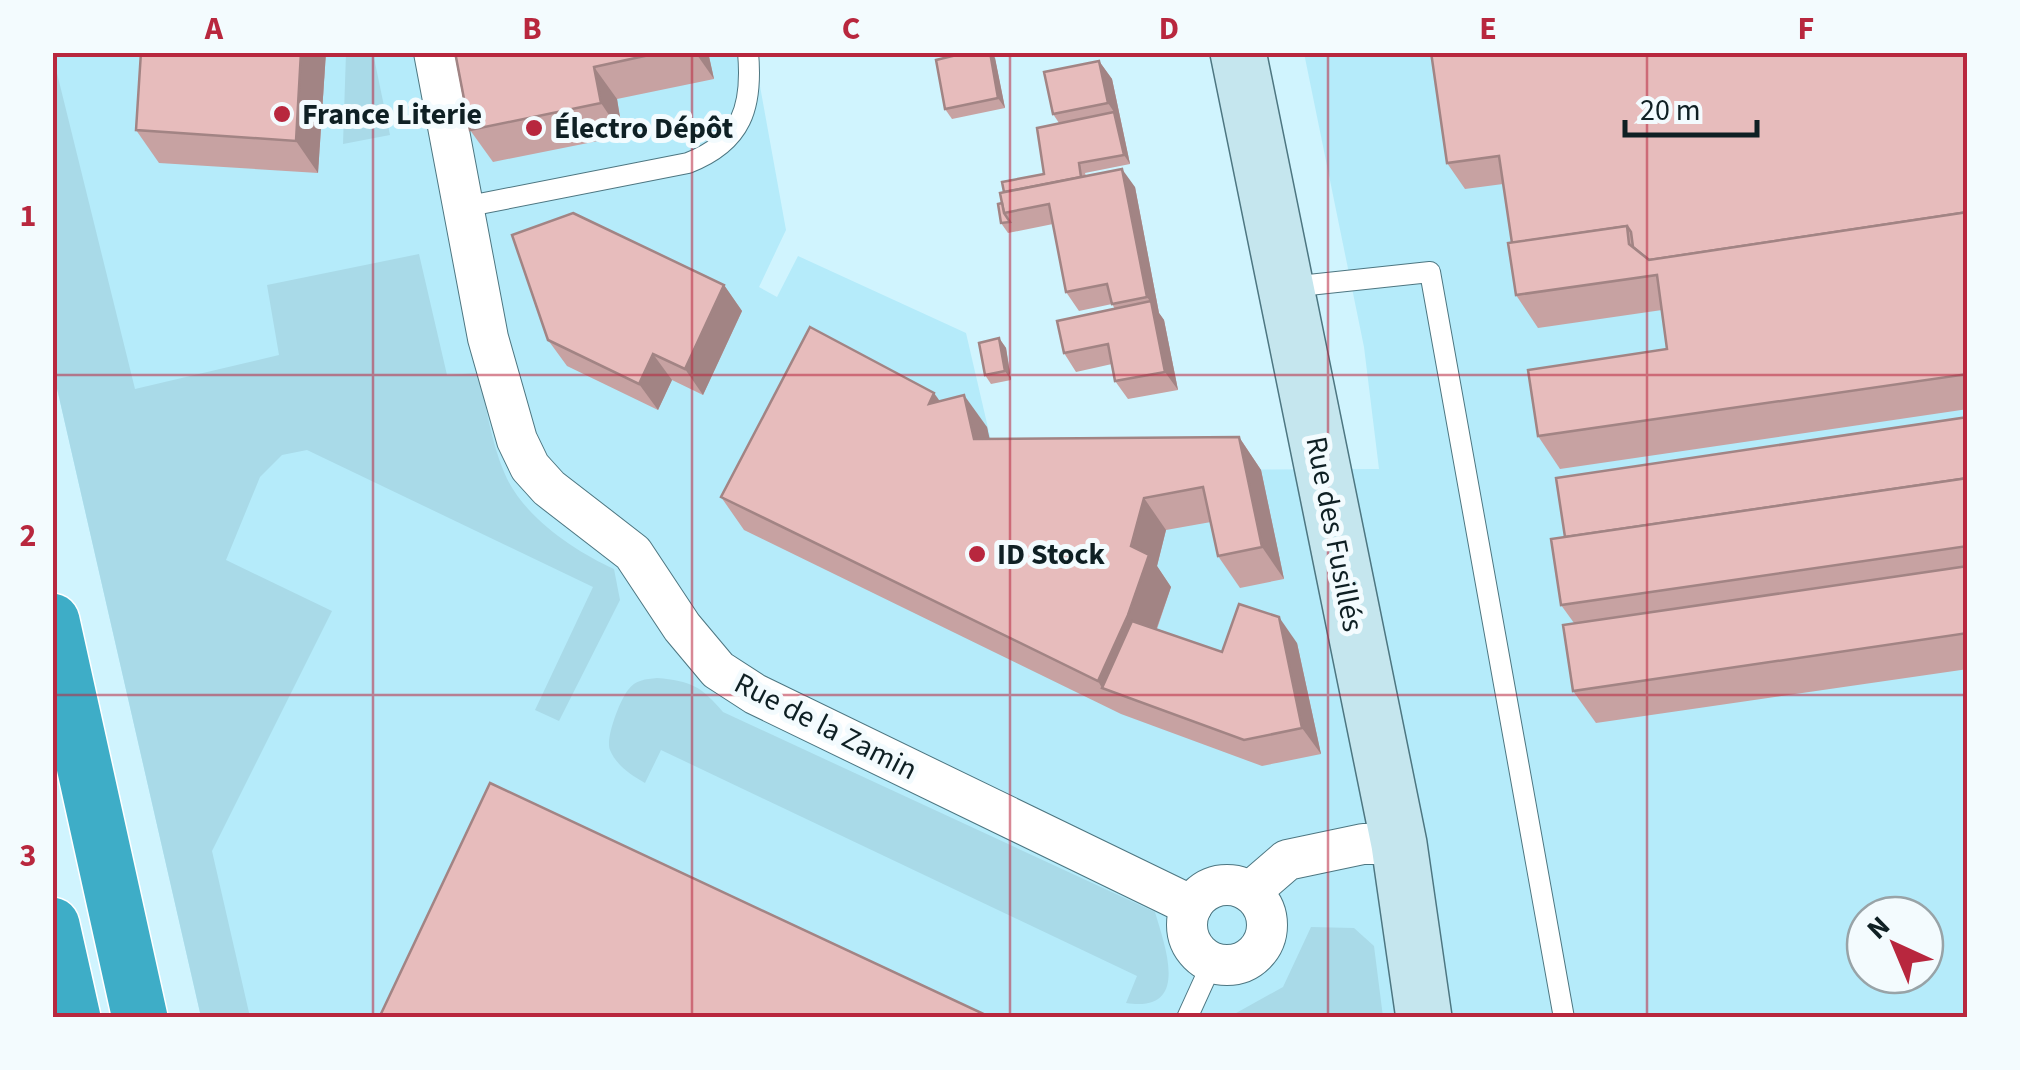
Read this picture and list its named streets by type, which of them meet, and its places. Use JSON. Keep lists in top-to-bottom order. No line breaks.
{"streets":{"main road":["Rue des Fusillés"],"street":["Rue de la Zamin"]},"places":["France Literie","Électro Dépôt","ID Stock"],"scale_bar":"20 m","north":"top left","grid":{"columns":["A","B","C","D","E","F"],"rows":["1","2","3"]}}
